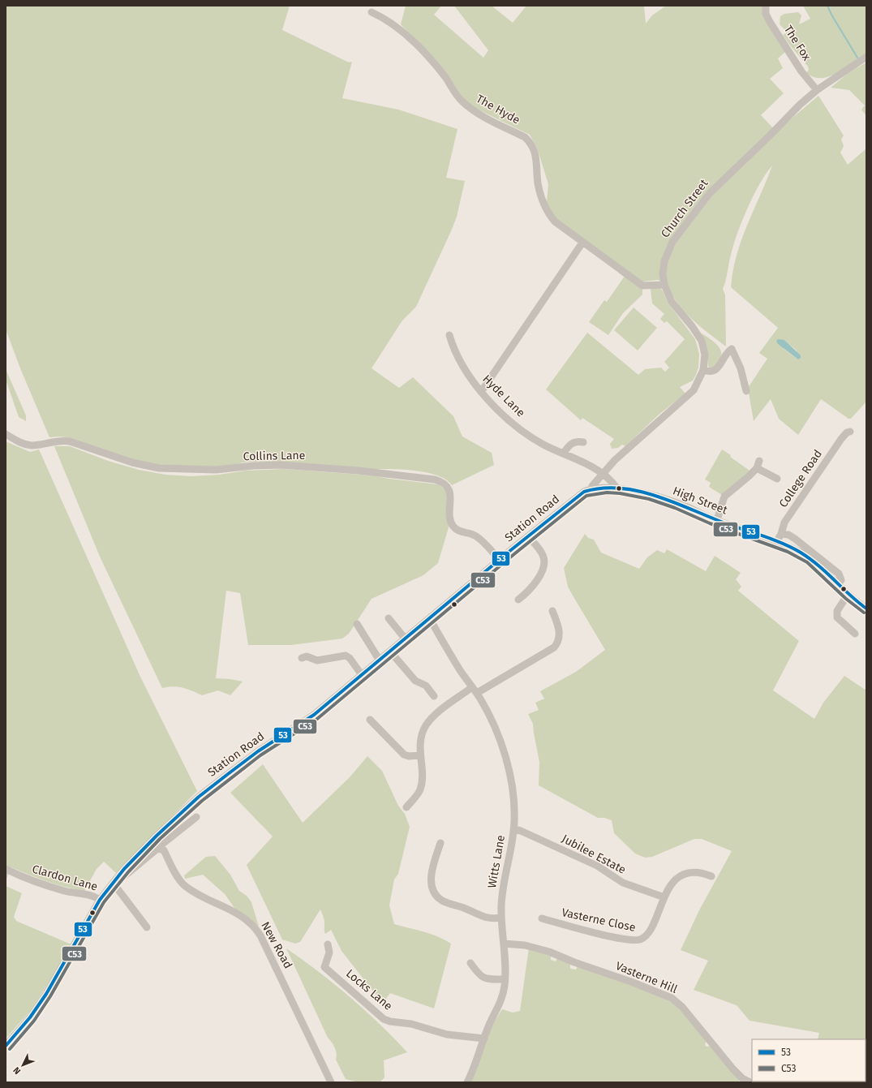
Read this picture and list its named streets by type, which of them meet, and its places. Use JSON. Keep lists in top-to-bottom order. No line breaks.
{"streets":{"street":["The Fox","The Hyde","Church Street","Hyde Lane","Collins Lane","College Road","High Street","Station Road","Jubilee Estate","Witts Lane","Clardon Lane","Vasterne Close","New Road","Vasterne Hill","Locks Lane"]},"crossings":[["The Fox","Church Street"],["The Hyde","Church Street"],["Church Street","Hyde Lane"],["Church Street","High Street"],["Collins Lane","Station Road"],["College Road","High Street"],["High Street","Station Road"],["Station Road","Witts Lane"],["Station Road","Clardon Lane"],["Jubilee Estate","Witts Lane"],["Jubilee Estate","Vasterne Close"],["Witts Lane","Vasterne Hill"],["Witts Lane","Locks Lane"]],"lines":["transit line 53","transit line C53"],"legend":["53","C53"],"north":"bottom left"}
